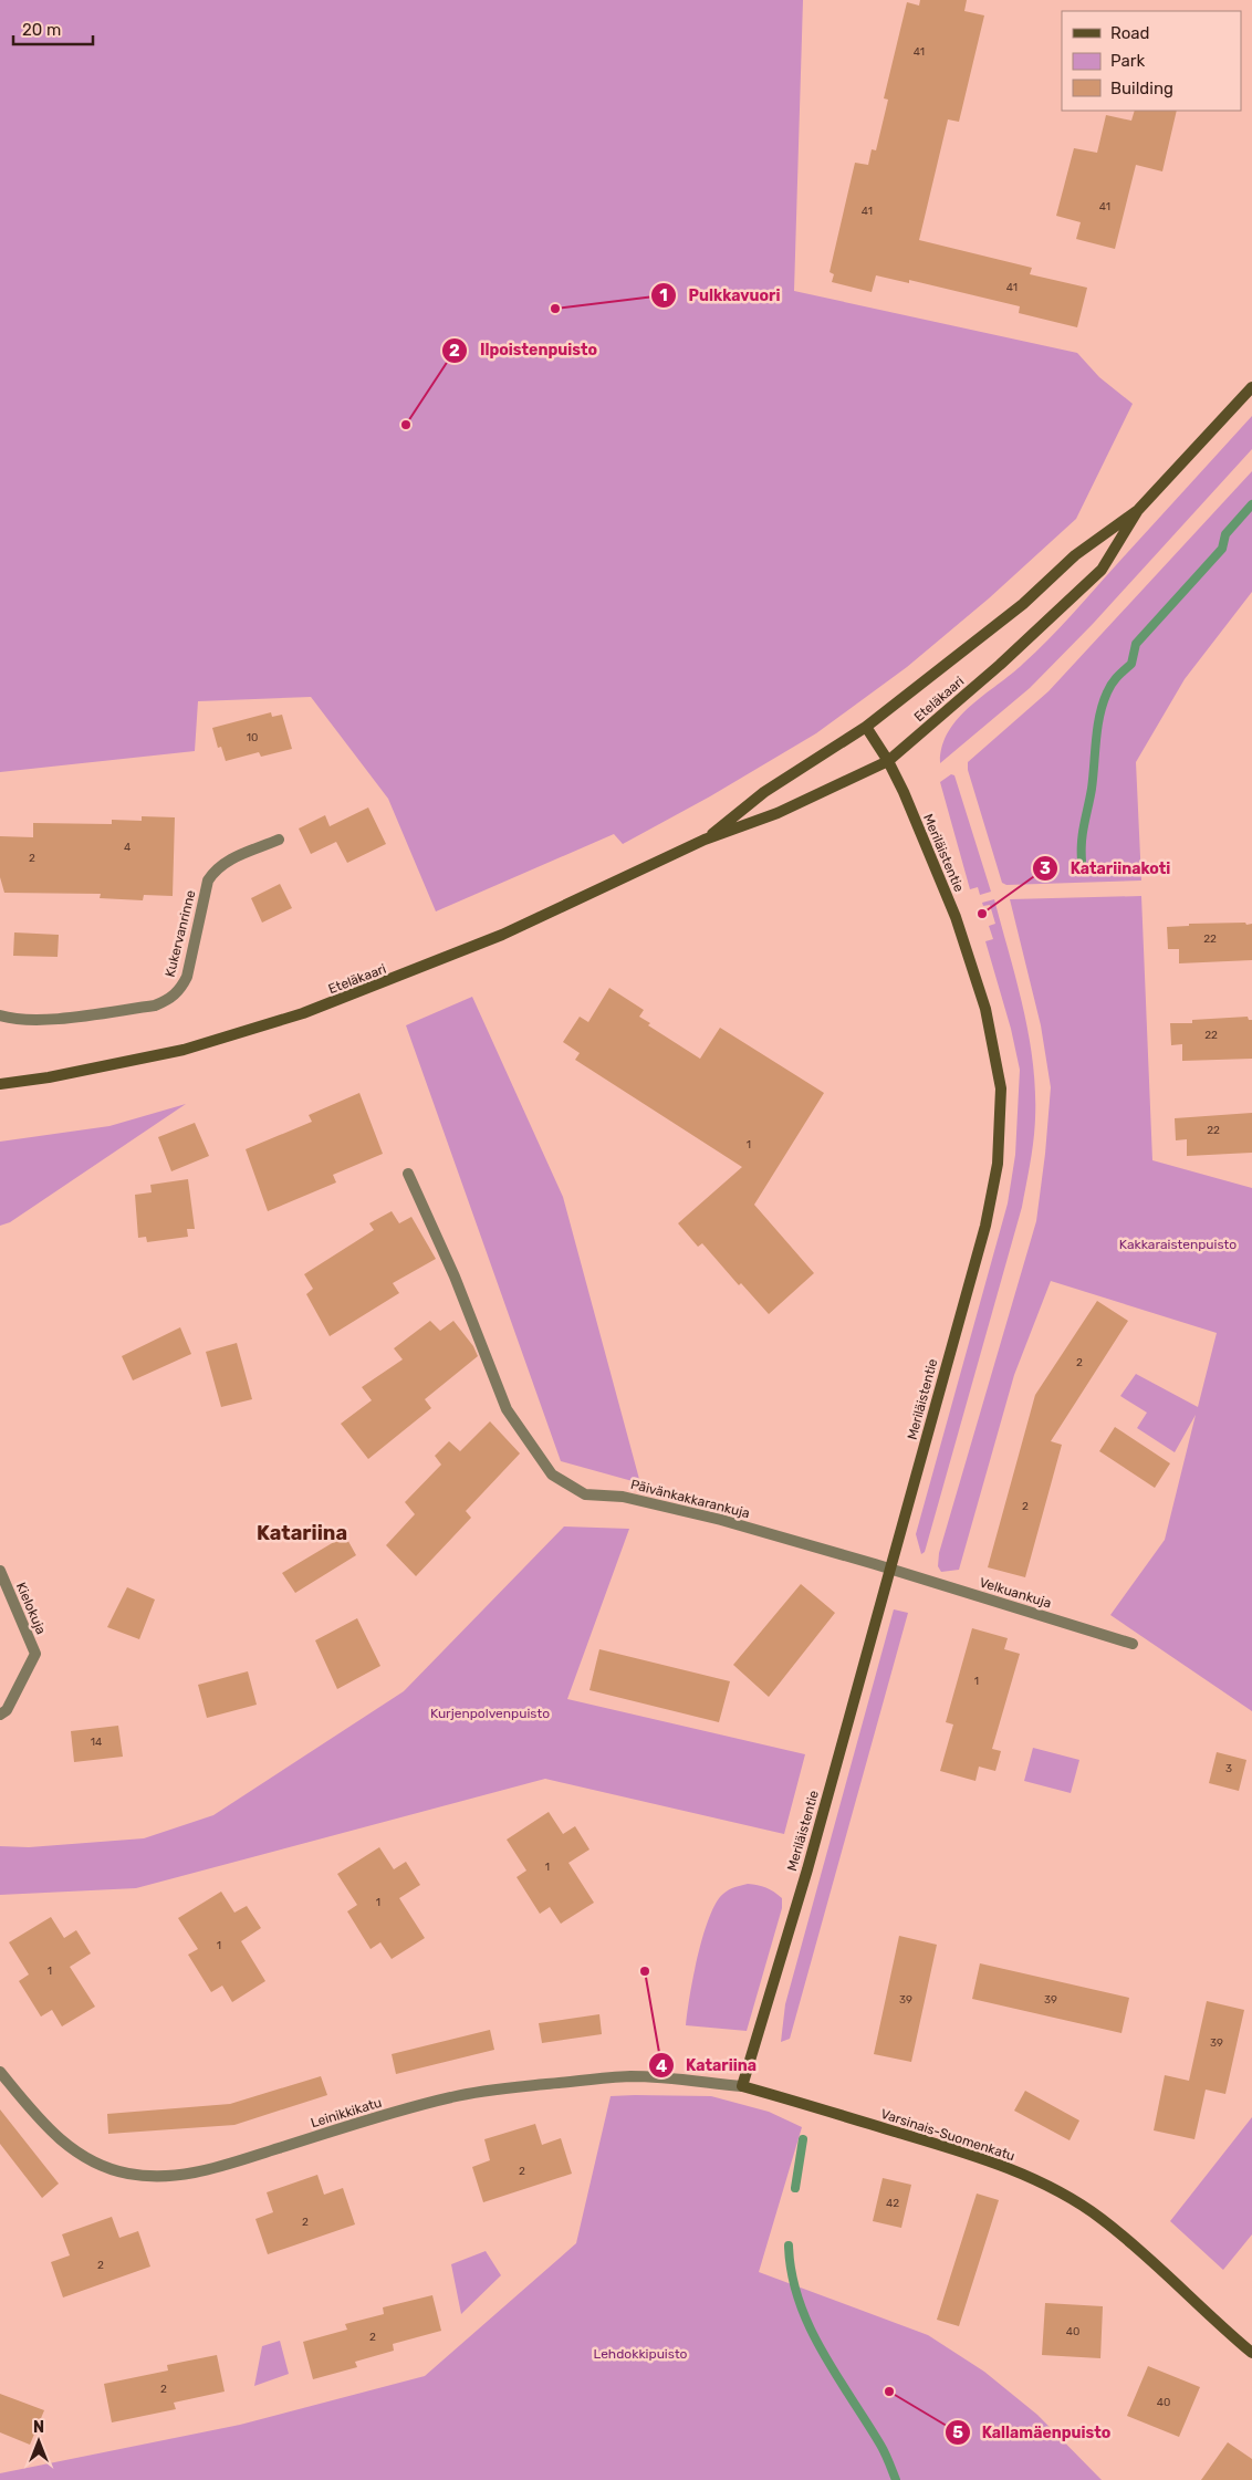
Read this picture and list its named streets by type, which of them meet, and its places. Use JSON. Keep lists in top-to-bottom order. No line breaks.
{"streets":{"main road":["Eteläkaari","Meriläistentie","Varsinais-Suomenkatu"],"street":["Kukervanrinne","Päivänkakkarankuja","Velkuankuja","Kielokuja","Leinikkikatu"]},"crossings":[["Eteläkaari","Meriläistentie"],["Meriläistentie","Päivänkakkarankuja"],["Meriläistentie","Velkuankuja"],["Meriläistentie","Leinikkikatu"],["Meriläistentie","Varsinais-Suomenkatu"],["Päivänkakkarankuja","Velkuankuja"],["Leinikkikatu","Varsinais-Suomenkatu"]],"districts":["Katariina"],"parks":["Kakkaraistenpuisto","Kurjenpolvenpuisto","Lehdokkipuisto"],"places":["Pulkkavuori","Ilpoistenpuisto","Katariinakoti","Katariina","Kallamäenpuisto"],"house_numbers":["41","41","41","41","10","4","2","22","22","22","1","2","2","1","14","3","1","1","1","1","39","39","39","2","42","2","2","40","2","2","40"],"legend":["Road","Park","Building"],"scale_bar":"20 m","north":"top"}
